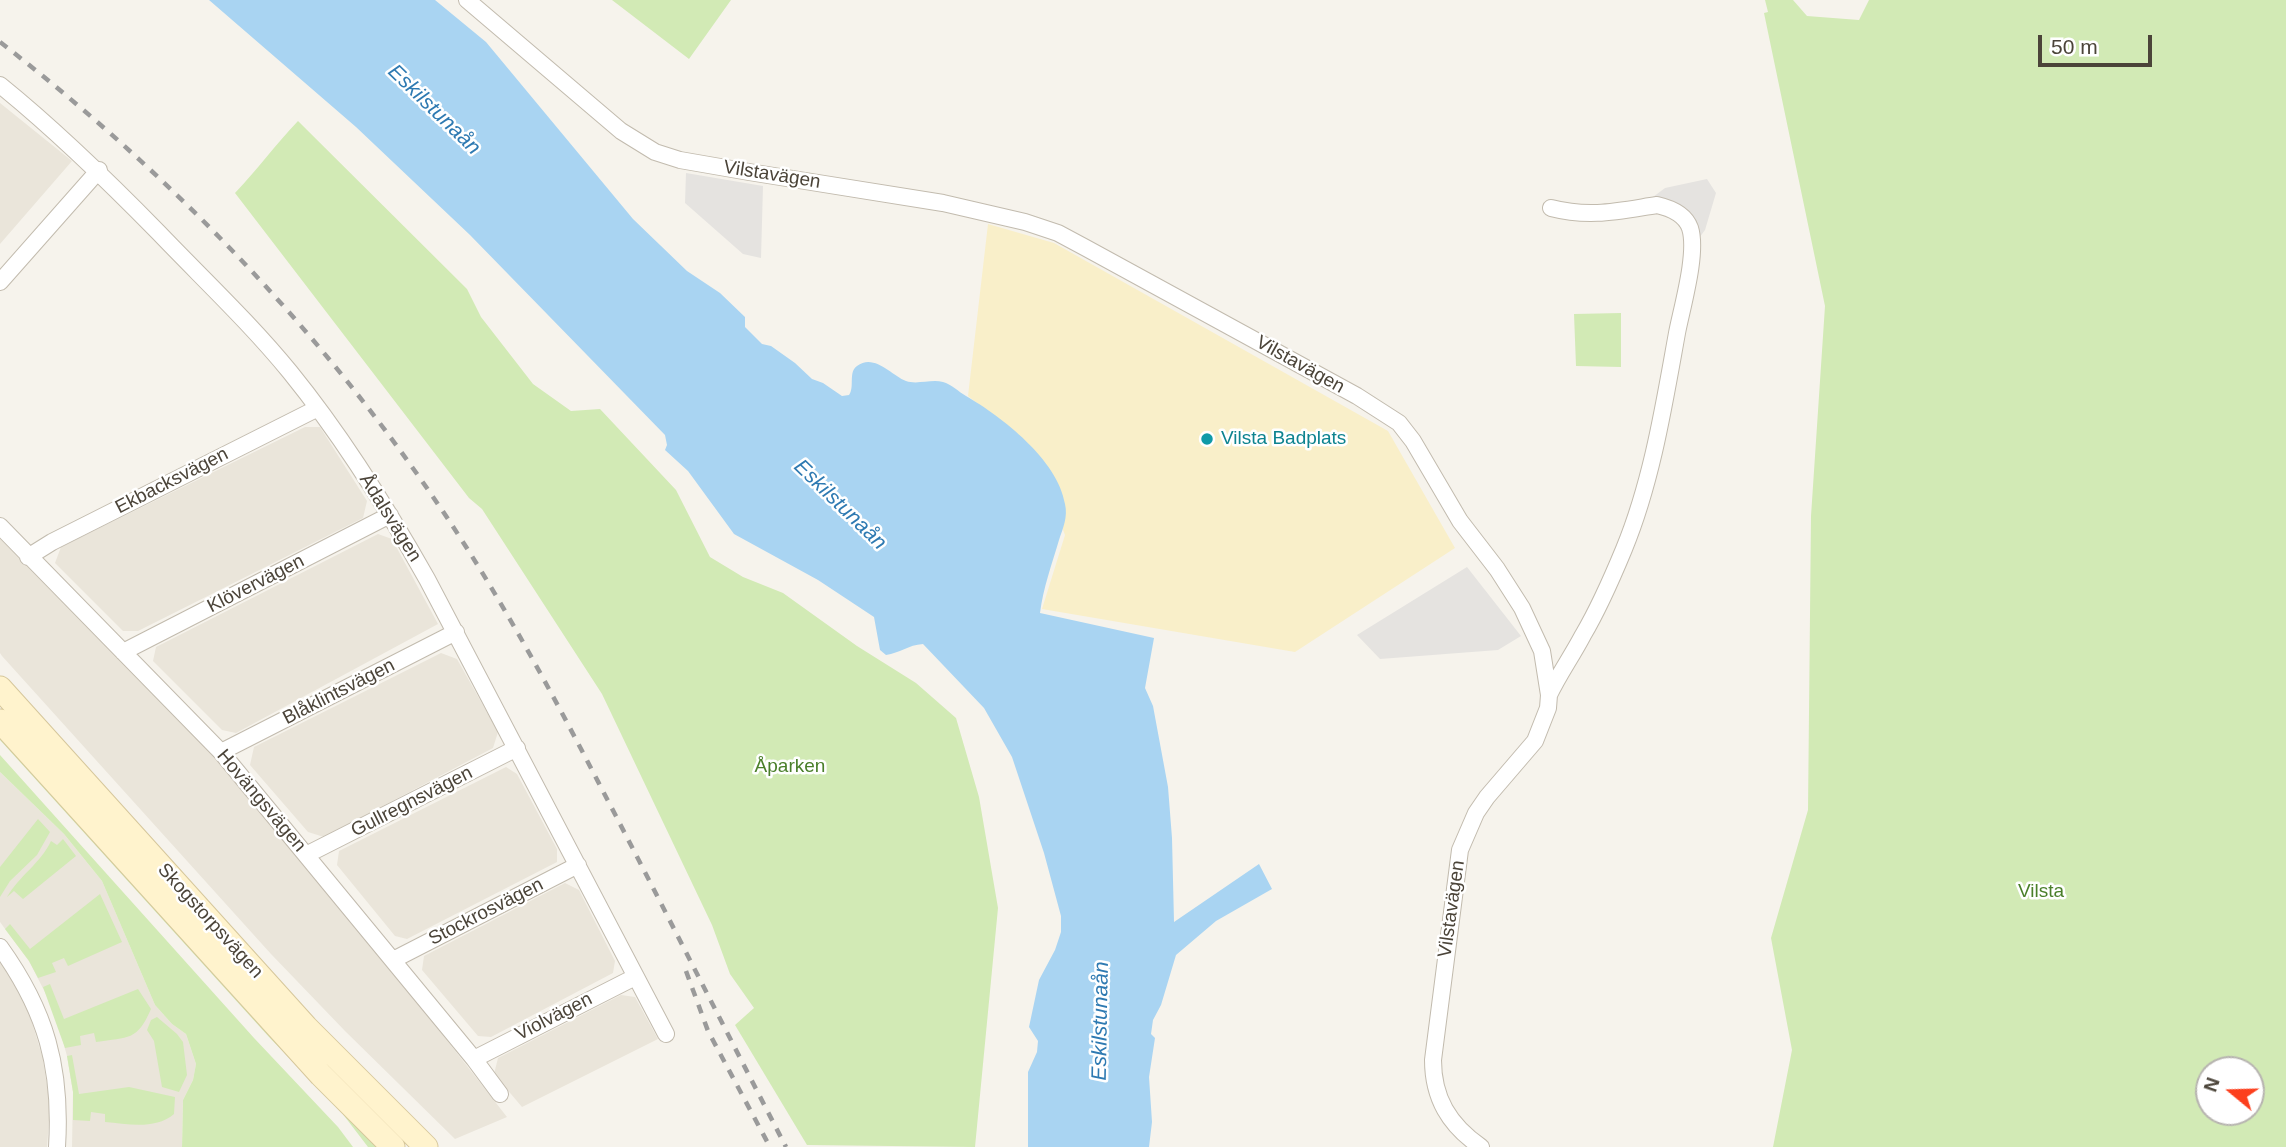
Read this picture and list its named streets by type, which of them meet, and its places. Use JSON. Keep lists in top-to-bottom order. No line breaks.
{"streets":{"main road":["Skogstorpsvägen"],"street":["Vilstavägen","Ekbacksvägen","Ådalsvägen","Klövervägen","Blåklintsvägen","Hovängsvägen","Gullregnsvägen","Stockrosvägen","Violvägen"]},"crossings":[["Ekbacksvägen","Ådalsvägen"],["Ekbacksvägen","Hovängsvägen"],["Ådalsvägen","Klövervägen"],["Ådalsvägen","Blåklintsvägen"],["Ådalsvägen","Gullregnsvägen"],["Ådalsvägen","Stockrosvägen"],["Ådalsvägen","Violvägen"],["Klövervägen","Hovängsvägen"],["Blåklintsvägen","Hovängsvägen"],["Hovängsvägen","Gullregnsvägen"],["Hovängsvägen","Stockrosvägen"],["Hovängsvägen","Violvägen"]],"water":["Eskilstunaån"],"parks":["Åparken","Vilsta"],"places":["Vilsta Badplats"],"scale_bar":"50 m","north":"left"}
